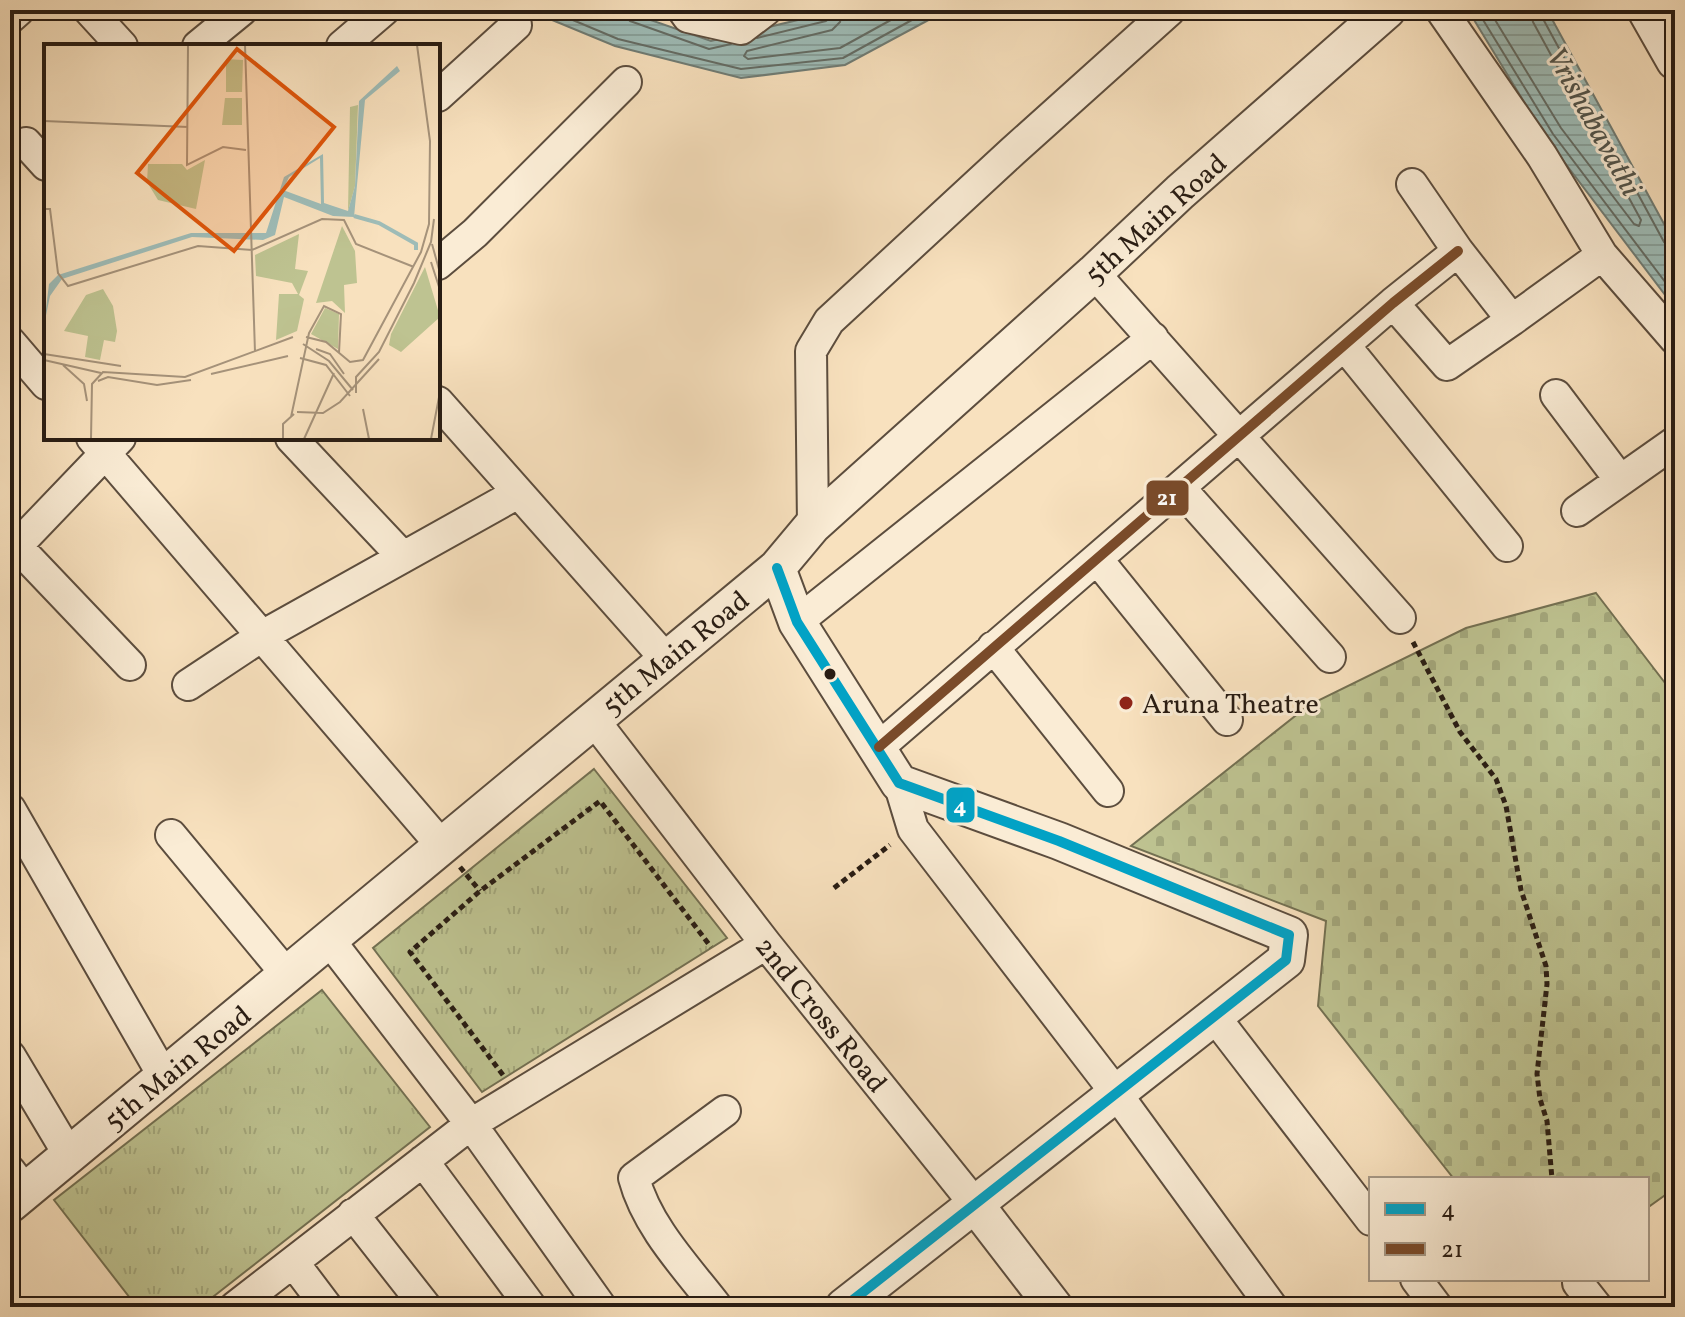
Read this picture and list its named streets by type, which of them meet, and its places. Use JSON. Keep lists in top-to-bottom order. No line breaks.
{"streets":{"street":["5th Main Road","2nd Cross Road"]},"crossings":[["5th Main Road","2nd Cross Road"]],"water":["Vrishabavathi"],"places":["Aruna Theatre"],"lines":["transit line 21","transit line 4"],"legend":["4","21"]}
